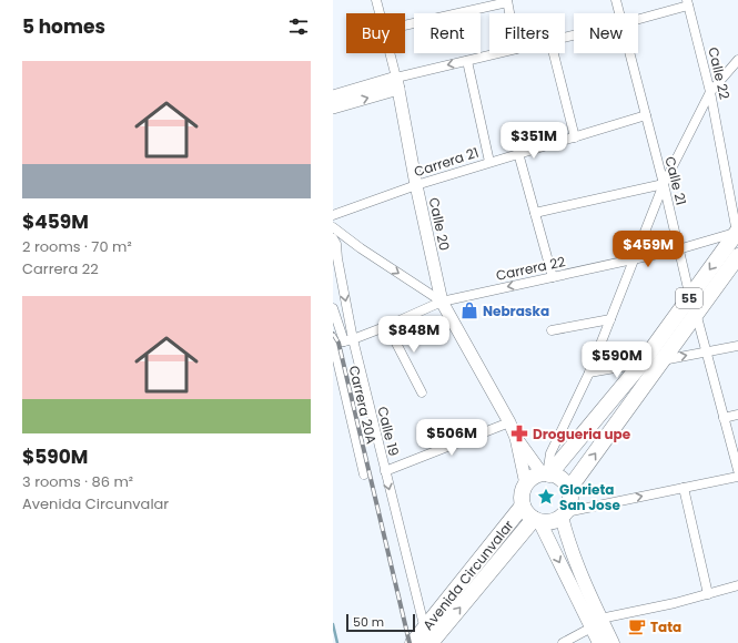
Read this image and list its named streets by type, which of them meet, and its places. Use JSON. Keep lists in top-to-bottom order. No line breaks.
{"streets":{"highway":["55","Avenida Circunvalar"],"street":["Calle 22","Carrera 21","Calle 21","Calle 20","Carrera 22","Carrera 20A","Calle 19"]},"crossings":[["Calle 22","Carrera 22"],["Calle 22","55"],["Carrera 21","Calle 21"],["Carrera 21","Calle 20"],["Calle 21","Carrera 22"],["Calle 21","55"],["Calle 20","Carrera 22"],["Calle 20","55"],["Calle 20","Avenida Circunvalar"],["Carrera 22","55"],["Carrera 22","Carrera 20A"],["Carrera 22","Calle 19"],["55","Avenida Circunvalar"],["Calle 19","Avenida Circunvalar"]],"one_way":["Calle 19"],"places":{"shop":["Nebraska"],"pharmacy":["Drogueria upe"],"place":["Glorieta San Jose"],"cafe":["Tata"]},"scale_bar":"50 m","page":{"heading":"5 homes","chip":["Buy","Rent","Filters","New"],"list":[{"name":"$459M","note":"2 rooms · 70 m² · Carrera 22"},{"name":"$590M","note":"3 rooms · 86 m² · Avenida Circunvalar"}],"price":["$351M","$459M","$848M","$590M","$506M"],"scale":"50 m"}}
